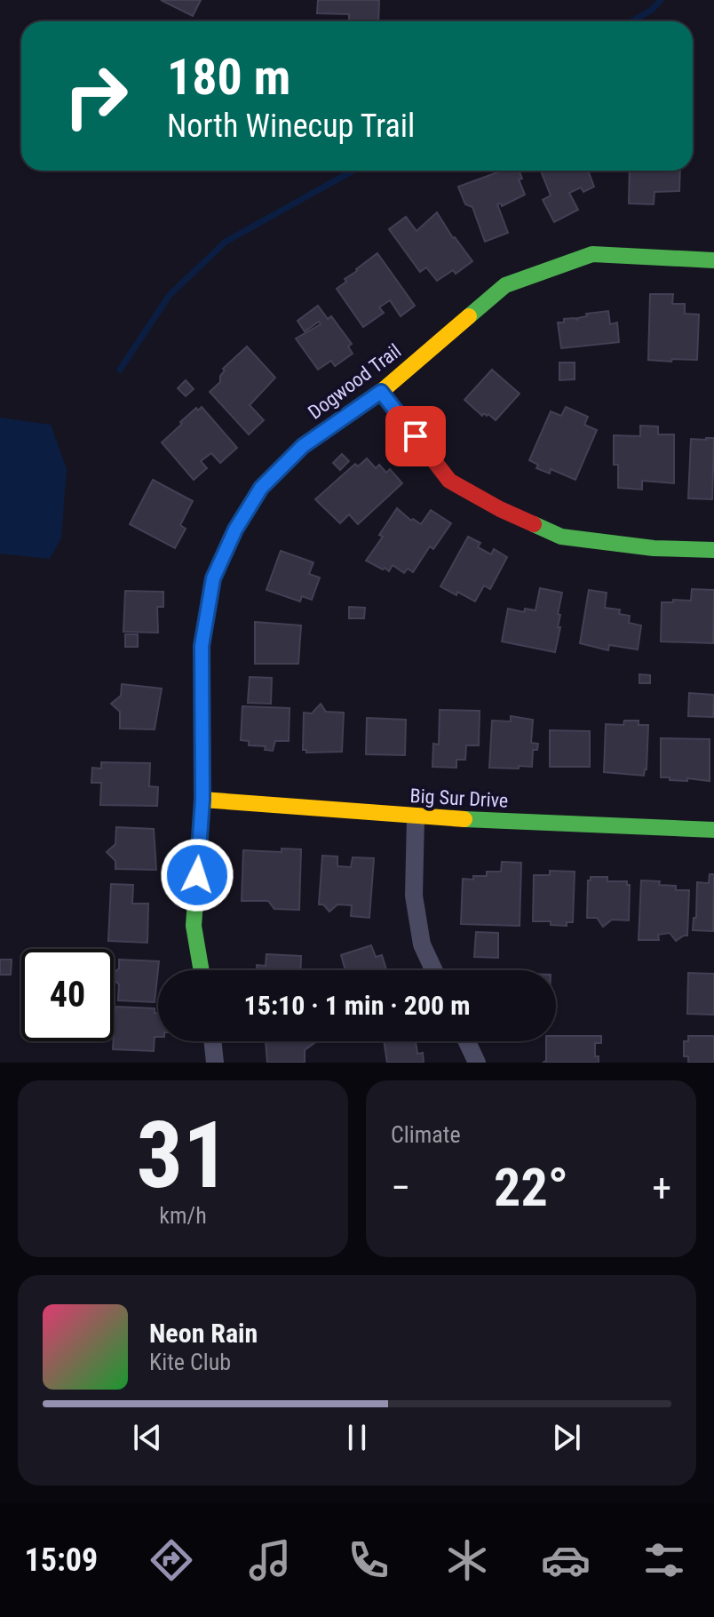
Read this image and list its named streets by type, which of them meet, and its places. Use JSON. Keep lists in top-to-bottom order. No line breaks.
{"streets":{"street":["Dogwood Trail","Big Sur Drive"]},"crossings":[["Dogwood Trail","Big Sur Drive"]],"page":{"turn":["180 m","North Winecup Trail"],"limit":"40","trip":"15:10 · 1 min · 200 m","tile":[["31","km/h"],"Climate"],"heat":["−","22°","+"],"song":["Neon Rain","Kite Club"],"tabs":"15:09"}}
